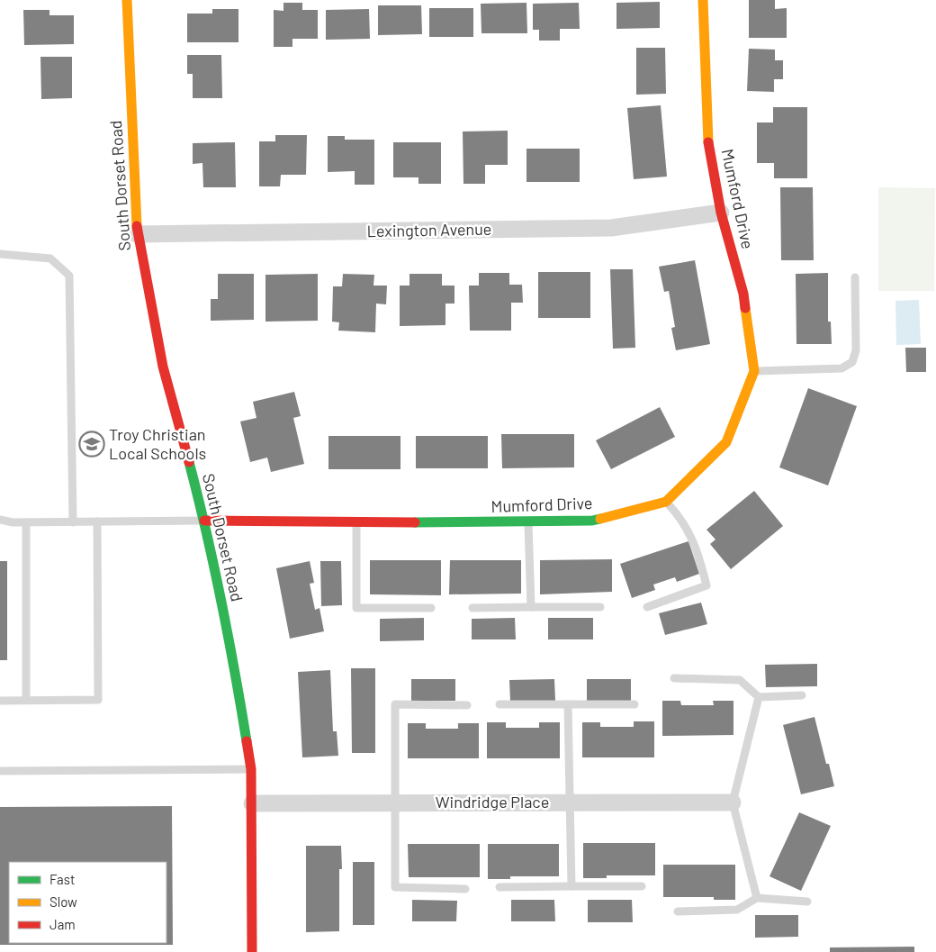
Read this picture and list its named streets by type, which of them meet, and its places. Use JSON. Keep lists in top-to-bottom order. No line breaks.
{"streets":{"street":["South Dorset Road","Mumford Drive","Lexington Avenue","Windridge Place"]},"crossings":[["South Dorset Road","Mumford Drive"],["South Dorset Road","Lexington Avenue"],["South Dorset Road","Windridge Place"],["Mumford Drive","Lexington Avenue"]],"places":{"school or university":["Troy Christian Local Schools"]},"legend":["Fast","Slow","Jam"]}
